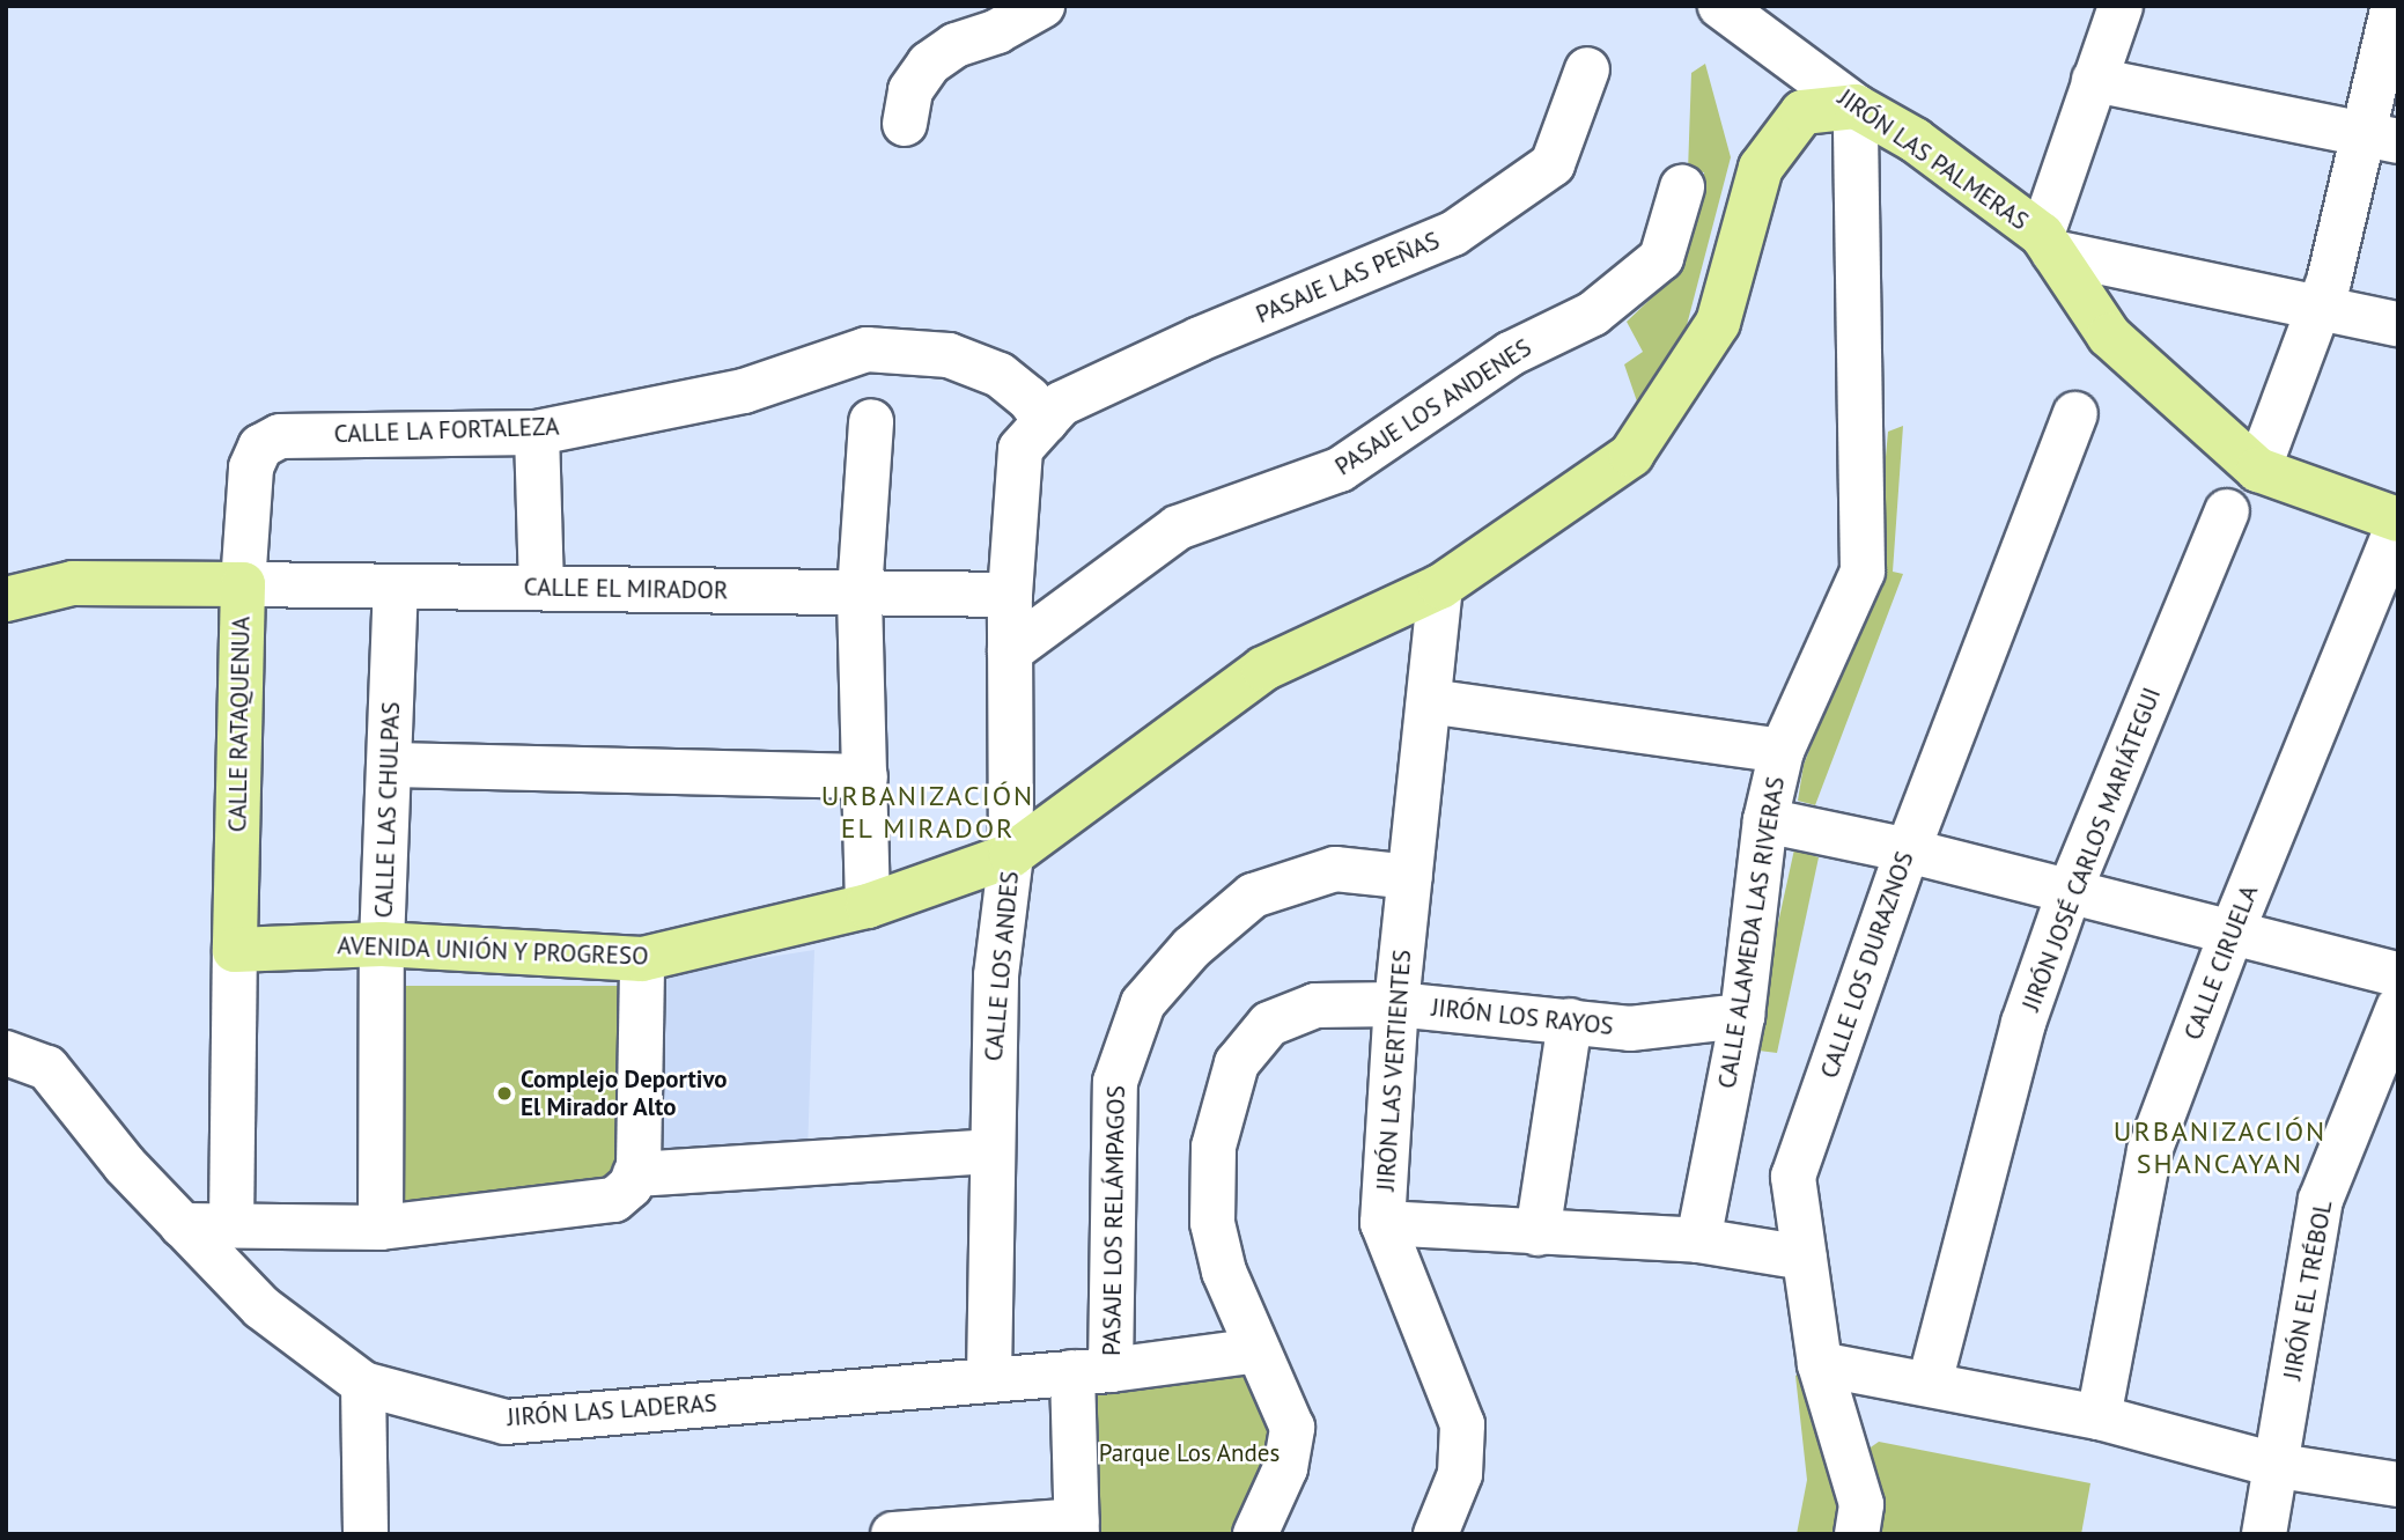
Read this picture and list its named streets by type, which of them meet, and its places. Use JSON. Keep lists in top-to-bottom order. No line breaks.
{"streets":{"main road":["JIRÓN LAS PALMERAS","CALLE RATAQUENUA","AVENIDA UNIÓN Y PROGRESO"],"street":["PASAJE LAS PEÑAS","PASAJE LOS ANDENES","CALLE LA FORTALEZA","CALLE EL MIRADOR","CALLE LAS CHULPAS","JIRÓN JOSÉ CARLOS MARIÁTEGUI","CALLE ALAMEDA LAS RIVERAS","CALLE CIRUELA","CALLE LOS DURAZNOS","CALLE LOS ANDES","JIRÓN LOS RAYOS","JIRÓN LAS VERTIENTES","PASAJE LOS RELÁMPAGOS","JIRÓN EL TRÉBOL","JIRÓN LAS LADERAS"]},"crossings":[["JIRÓN LAS PALMERAS","CALLE ALAMEDA LAS RIVERAS"],["JIRÓN LAS PALMERAS","AVENIDA UNIÓN Y PROGRESO"],["JIRÓN LAS PALMERAS","CALLE CIRUELA"],["PASAJE LAS PEÑAS","CALLE LA FORTALEZA"],["PASAJE LAS PEÑAS","CALLE LOS ANDES"],["PASAJE LOS ANDENES","CALLE LOS ANDES"],["CALLE LA FORTALEZA","CALLE RATAQUENUA"],["CALLE LA FORTALEZA","CALLE LOS ANDES"],["CALLE EL MIRADOR","CALLE RATAQUENUA"],["CALLE EL MIRADOR","CALLE LAS CHULPAS"],["CALLE EL MIRADOR","CALLE LOS ANDES"],["CALLE RATAQUENUA","AVENIDA UNIÓN Y PROGRESO"],["CALLE LAS CHULPAS","AVENIDA UNIÓN Y PROGRESO"],["CALLE ALAMEDA LAS RIVERAS","AVENIDA UNIÓN Y PROGRESO"],["CALLE ALAMEDA LAS RIVERAS","JIRÓN LOS RAYOS"],["AVENIDA UNIÓN Y PROGRESO","CALLE LOS ANDES"],["AVENIDA UNIÓN Y PROGRESO","JIRÓN LAS VERTIENTES"],["CALLE LOS ANDES","JIRÓN LAS LADERAS"],["JIRÓN LOS RAYOS","JIRÓN LAS VERTIENTES"],["JIRÓN LOS RAYOS","JIRÓN LAS LADERAS"],["JIRÓN LAS VERTIENTES","PASAJE LOS RELÁMPAGOS"],["PASAJE LOS RELÁMPAGOS","JIRÓN LAS LADERAS"]],"districts":["URBANIZACIÓN EL MIRADOR","URBANIZACIÓN SHANCAYAN"],"parks":["Parque Los Andes"],"places":["Complejo Deportivo El Mirador Alto"]}
